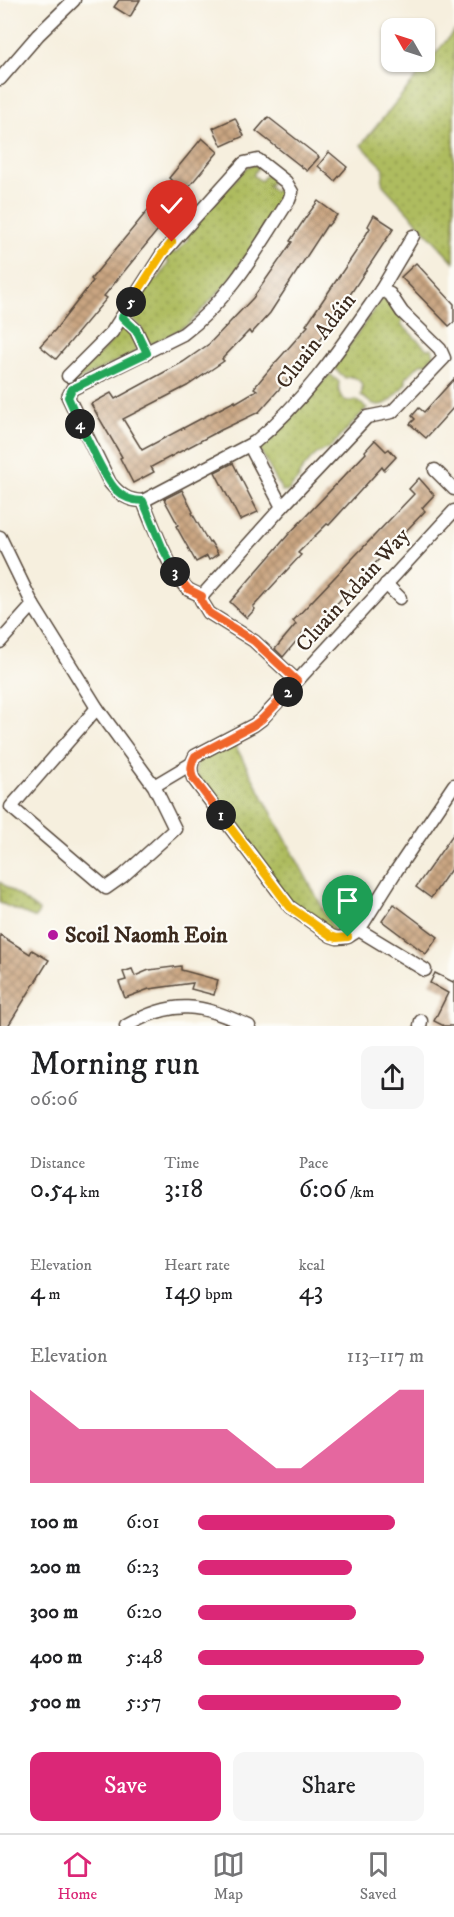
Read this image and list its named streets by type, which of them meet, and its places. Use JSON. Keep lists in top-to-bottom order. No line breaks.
{"streets":{"street":["Cluain Adáin","Cluain Adain Way"]},"places":["Scoil Naomh Eoin"],"north":"top left","page":{"pins":["5","4","3","2","1"],"heading":["Morning run","06:06"],"stats":[["Distance","0.54 km"],["Time","3:18"],["Pace","6:06 /km"],["Elevation","4 m"],["Heart rate","149 bpm"],["kcal","43"]],"chart":["Elevation","113–117 m"],"list":[{"name":"100 m","note":"6:01"},{"name":"200 m","note":"6:23"},{"name":"300 m","note":"6:20"},{"name":"400 m","note":"5:48"},{"name":"500 m","note":"5:57"}],"buttons":["Save","Share"],"tabs":["Home","Map","Saved"]}}
